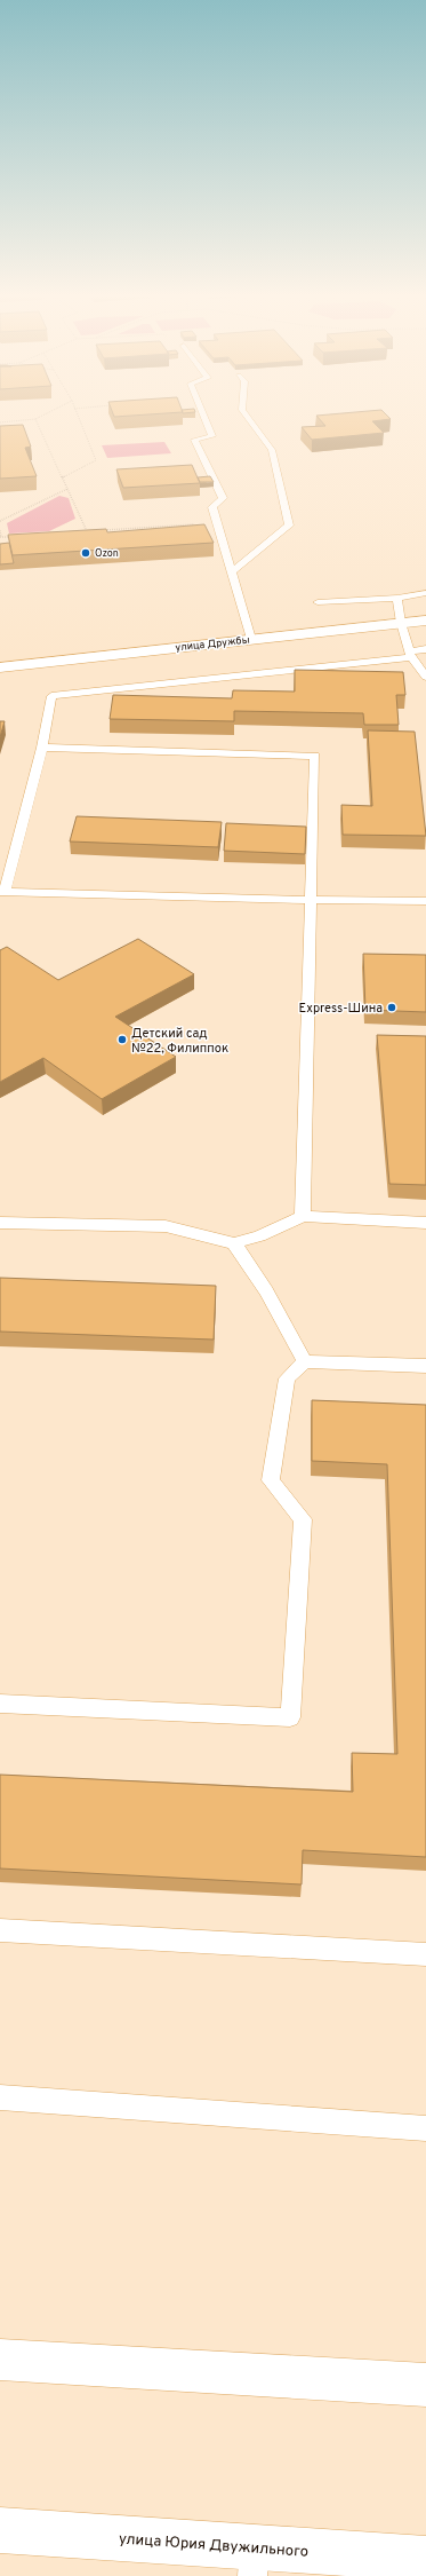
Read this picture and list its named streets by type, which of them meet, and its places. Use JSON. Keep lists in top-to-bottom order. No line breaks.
{"streets":{"street":["улица Дружбы","улица Юрия Двужильного"]},"places":["Ozon","Express-Шина","Детский сад №22, Филиппок"]}
